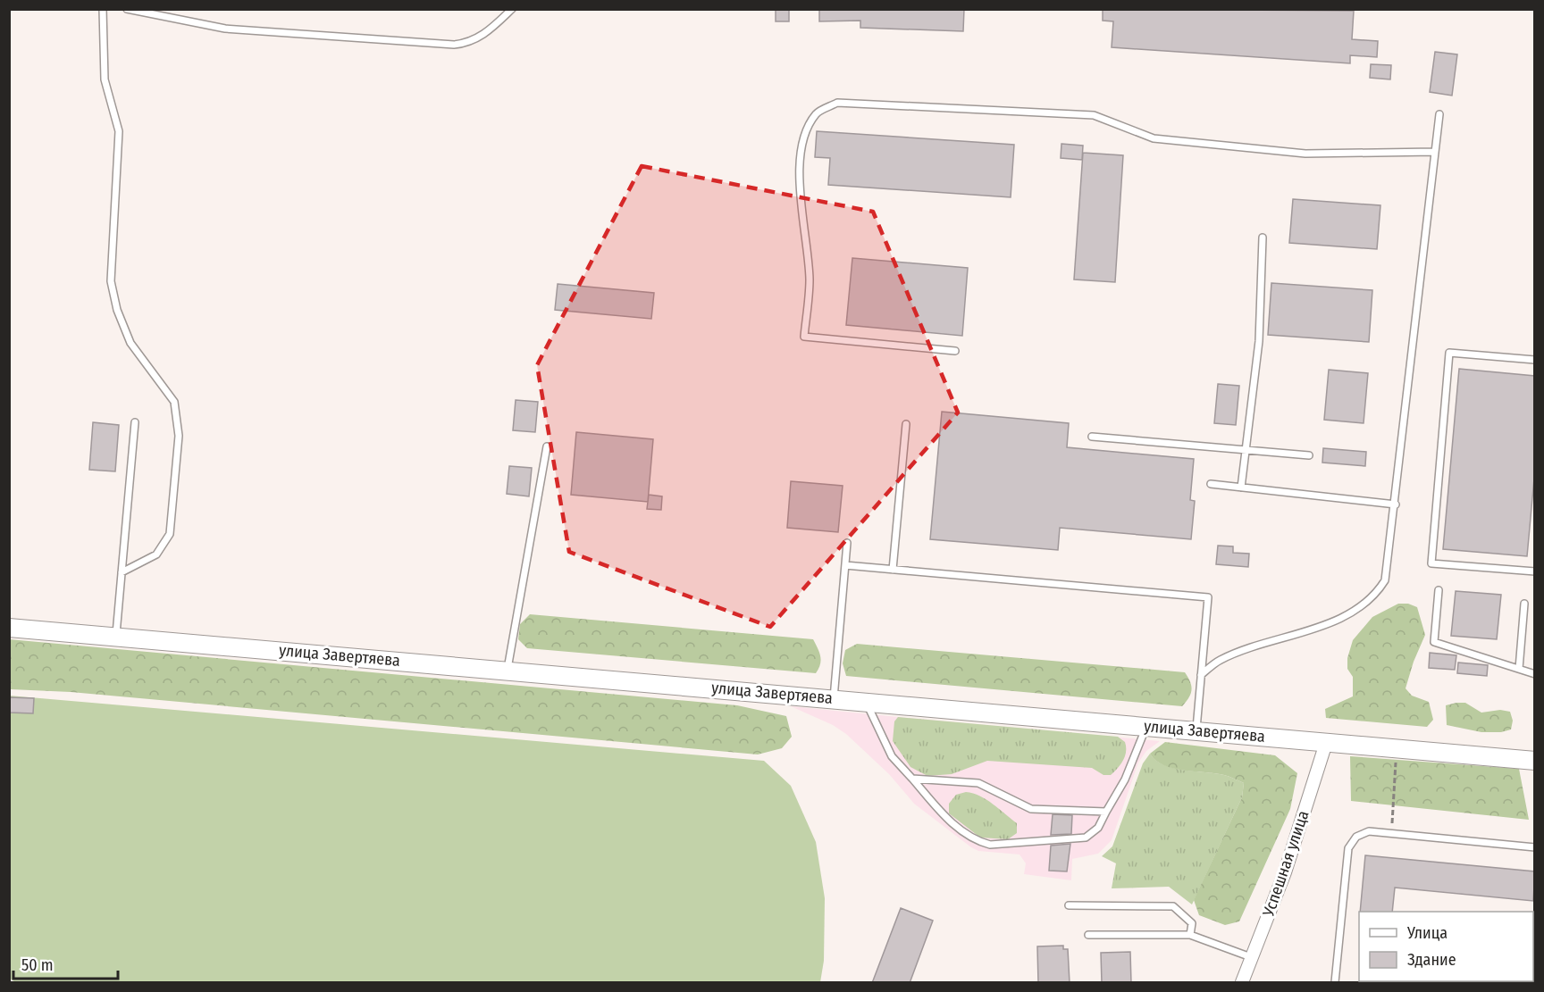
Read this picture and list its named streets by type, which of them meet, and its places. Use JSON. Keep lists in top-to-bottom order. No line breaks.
{"streets":{"main road":["улица Завертяева"],"street":["Успешная улица"]},"crossings":[["улица Завертяева","Успешная улица"]],"legend":["Улица","Здание"],"scale_bar":"50 m"}
